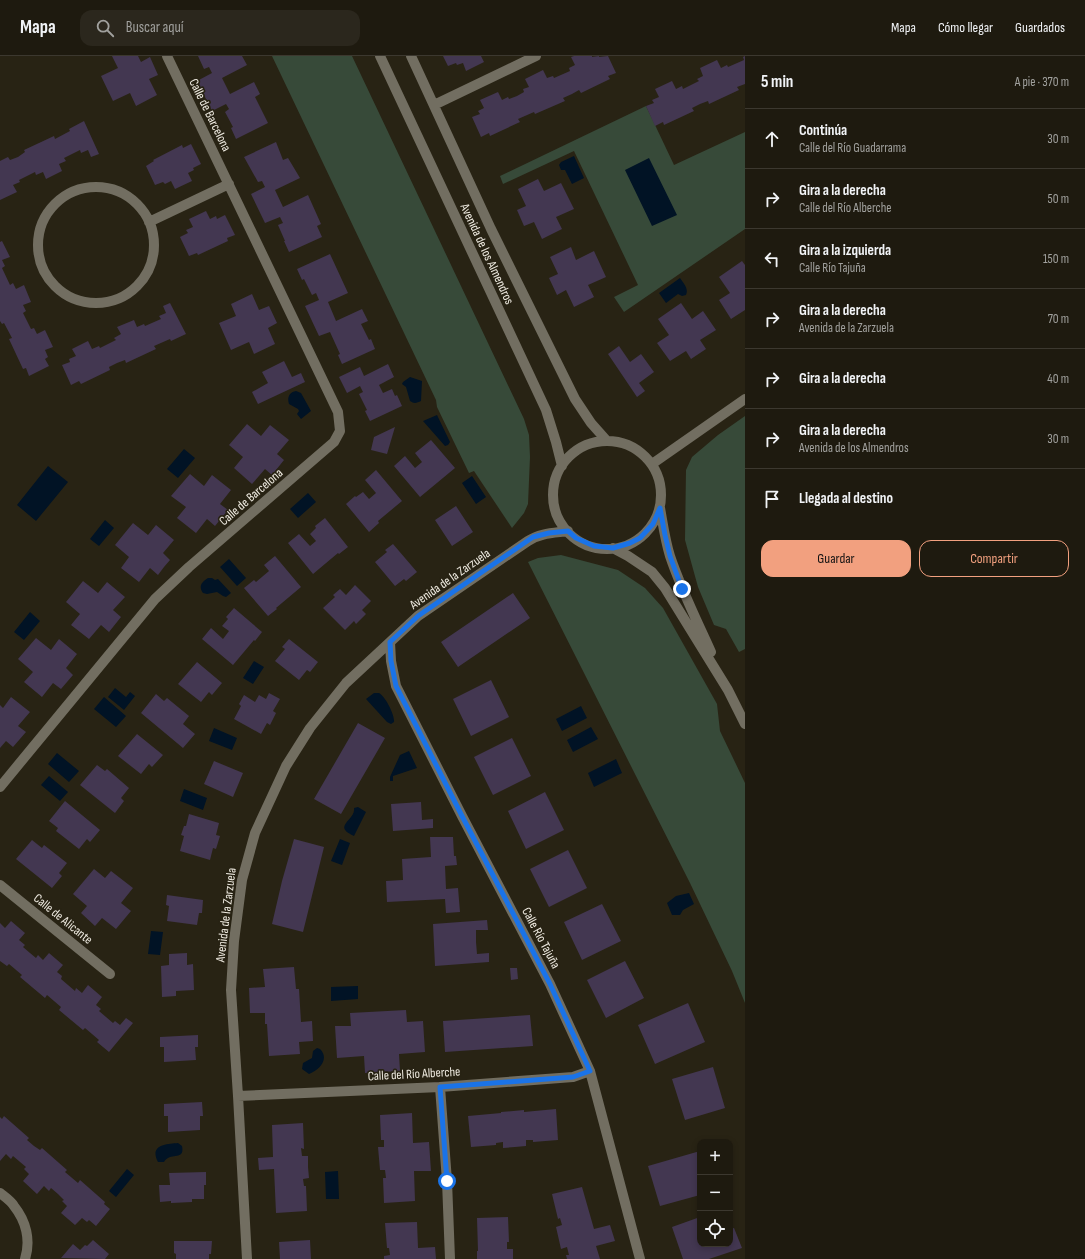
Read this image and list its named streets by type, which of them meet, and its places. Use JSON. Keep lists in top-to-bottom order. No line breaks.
{"streets":{"street":["Calle de Barcelona","Avenida de los Almendros","Avenida de la Zarzuela","Calle de Alicante","Calle Río Tajuña","Calle del Río Alberche"]},"crossings":[["Avenida de los Almendros","Avenida de la Zarzuela"],["Avenida de la Zarzuela","Calle Río Tajuña"],["Avenida de la Zarzuela","Calle del Río Alberche"],["Calle Río Tajuña","Calle del Río Alberche"]],"page":{"header":"Mapa","search":"Buscar aquí","nav":["Mapa","Cómo llegar","Guardados"],"heading":["5 min","A pie · 370 m"],"list":[["Continúa","Calle del Río Guadarrama","30 m"],["Gira a la derecha","Calle del Río Alberche","50 m"],["Gira a la izquierda","Calle Río Tajuña","150 m"],["Gira a la derecha","Avenida de la Zarzuela","70 m"],["Gira a la derecha","40 m"],["Gira a la derecha","Avenida de los Almendros","30 m"],"Llegada al destino"],"buttons":["Guardar","Compartir"],"map_buttons":["+","−"]}}
